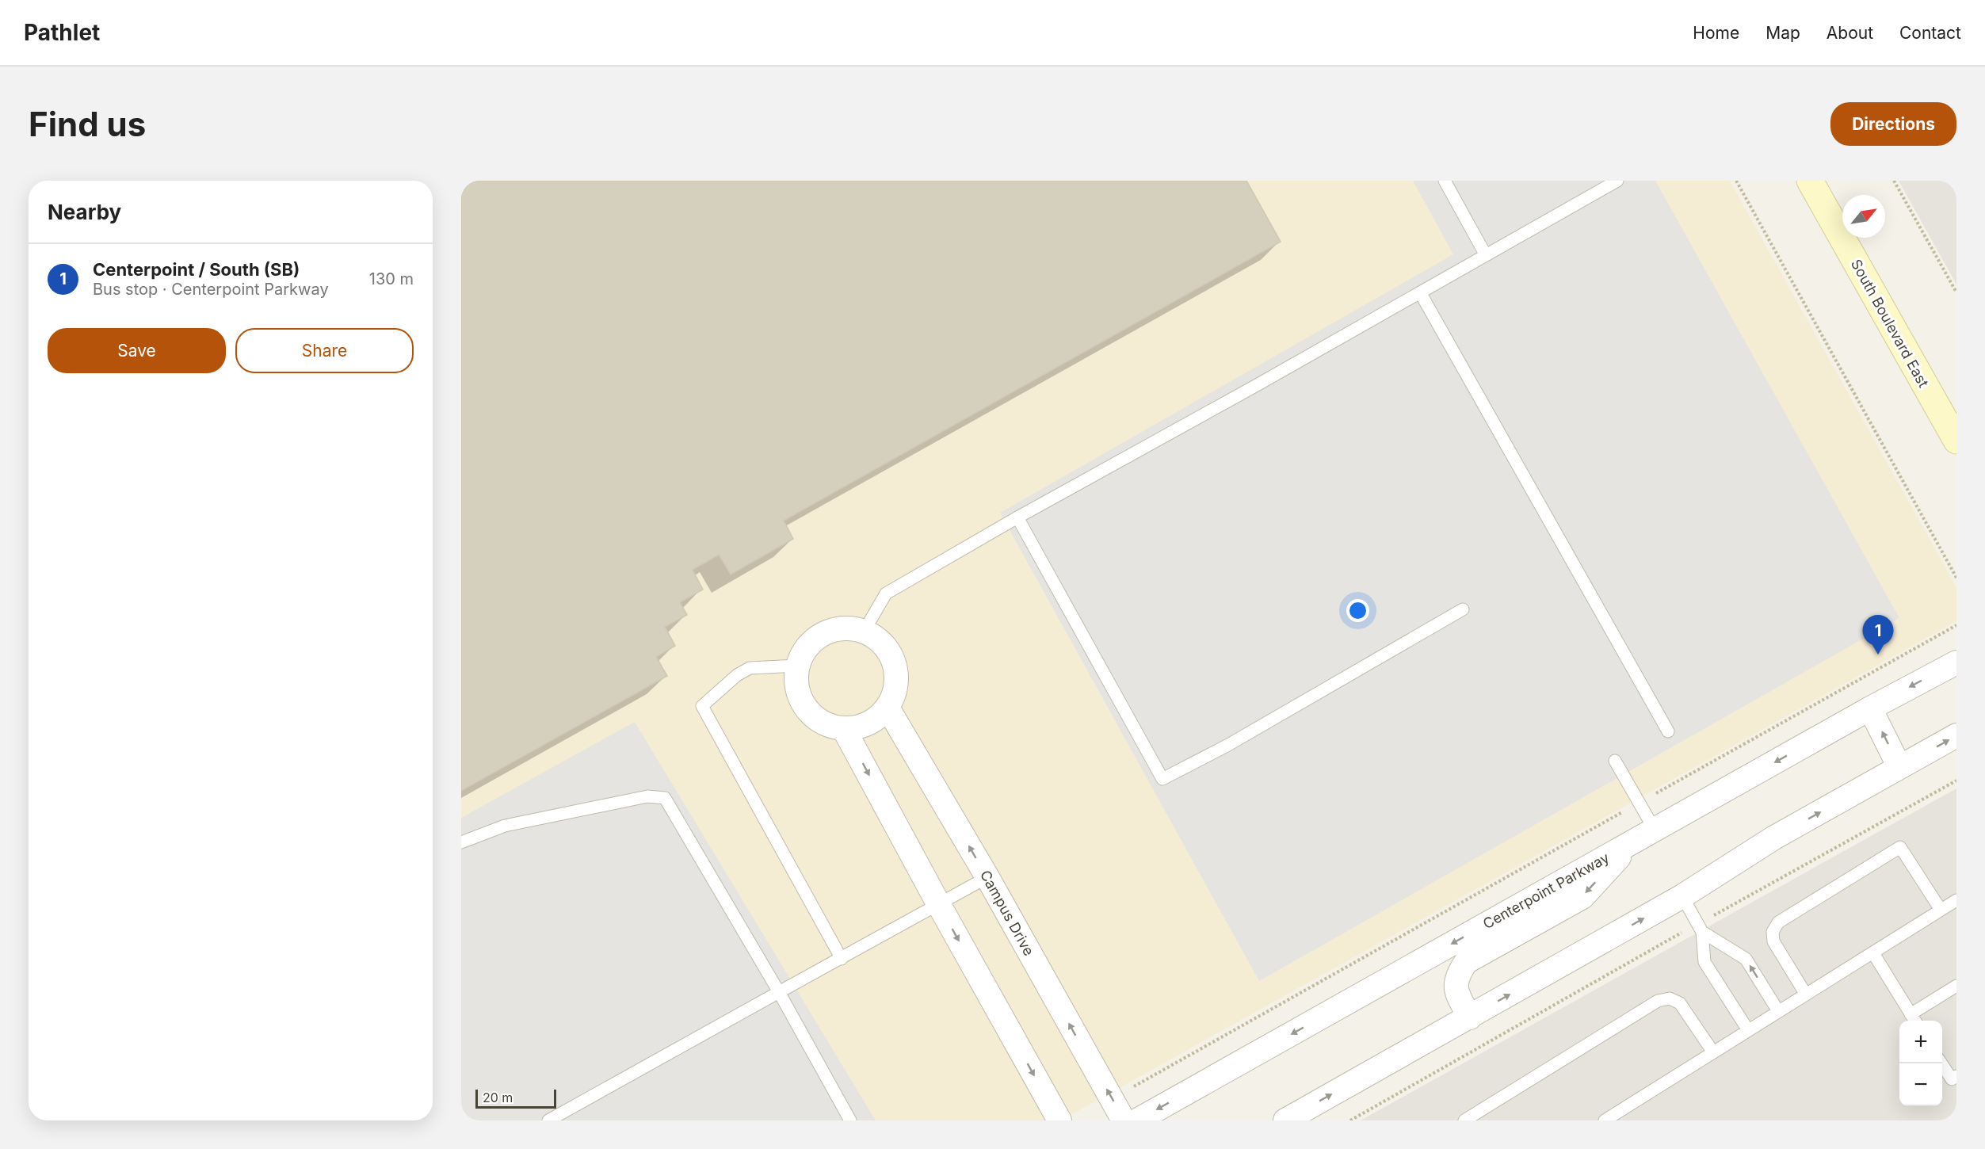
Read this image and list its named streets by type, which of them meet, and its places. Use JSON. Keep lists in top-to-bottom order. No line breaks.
{"streets":{"street":["South Boulevard East","Centerpoint Parkway","Campus Drive"]},"scale_bar":"20 m","north":"top right","page":{"header":"Pathlet","nav":["Home","Map","About","Contact"],"buttons":["Directions",["Save","Share"]],"title":"Find us","heading":"Nearby","list":[{"mark":"1","name":"Centerpoint / South (SB)","note":"Bus stop · Centerpoint Parkway","value":"130 m"}],"pins":"1","map_buttons":["+","−"],"scale":"20 m"}}
